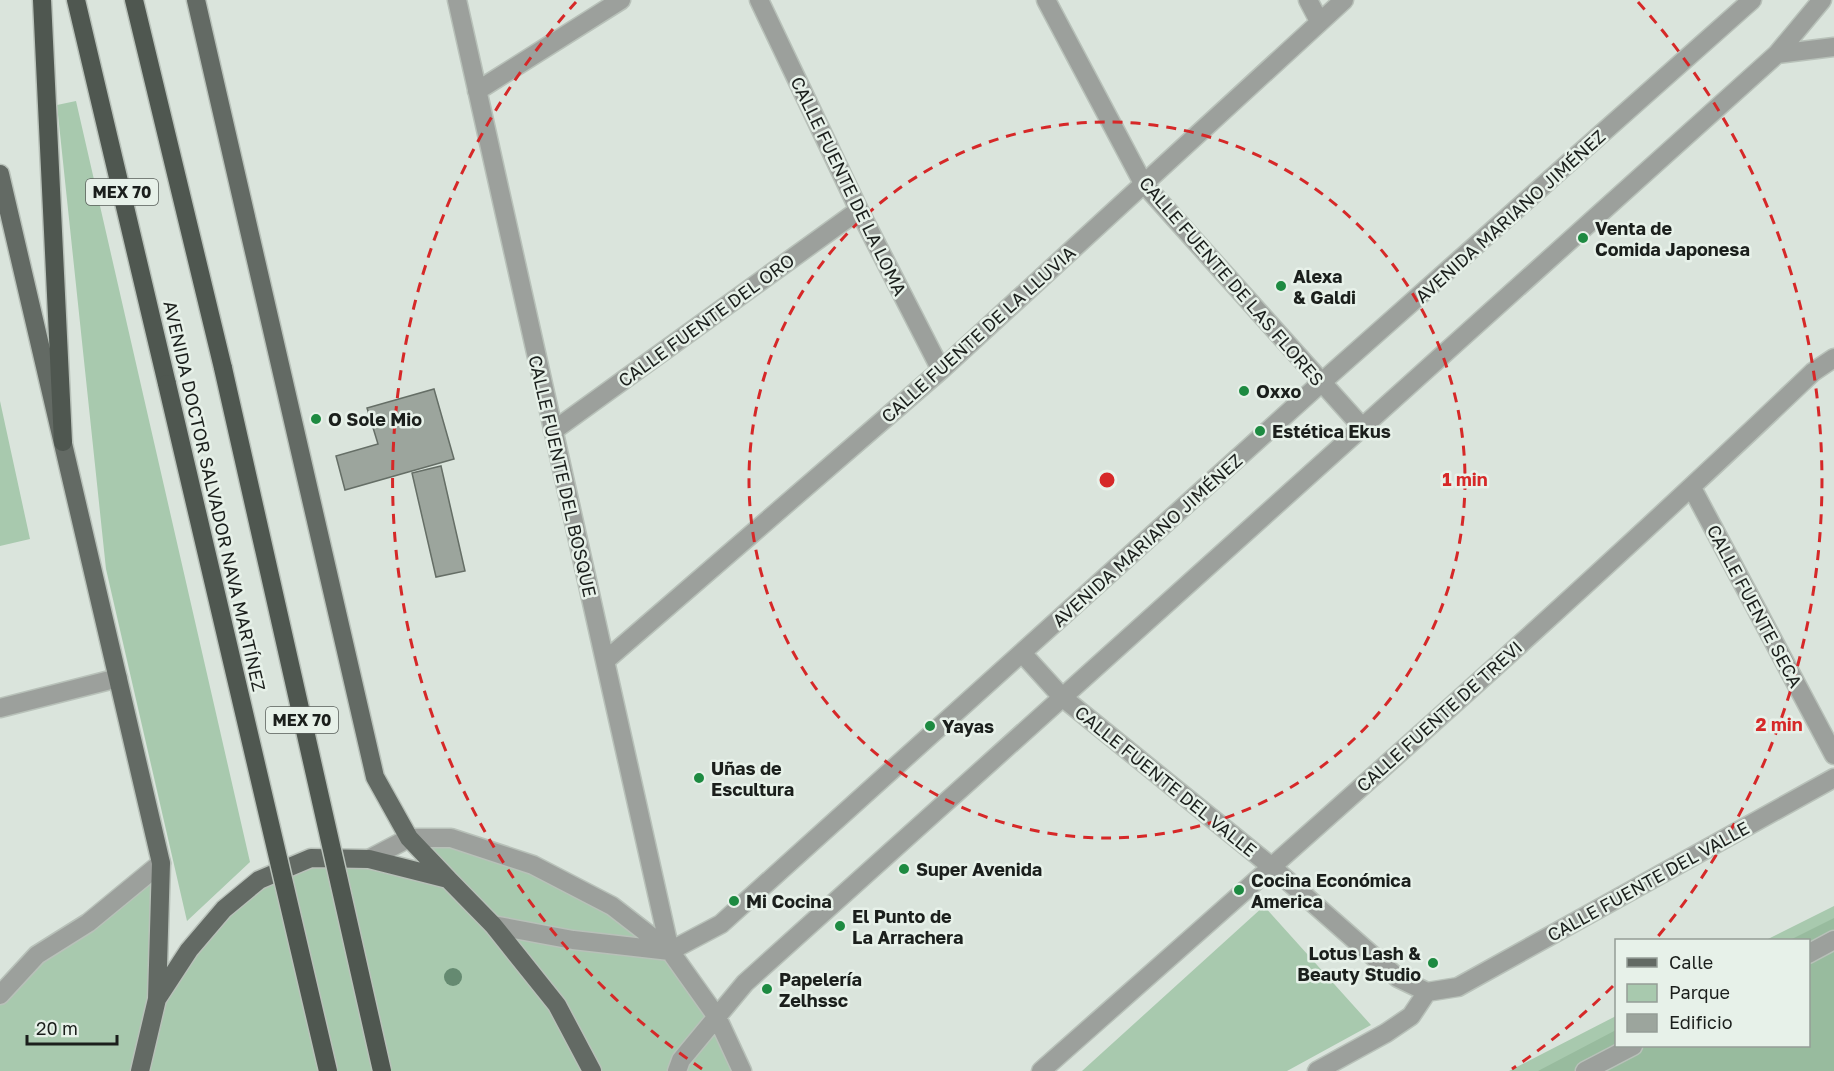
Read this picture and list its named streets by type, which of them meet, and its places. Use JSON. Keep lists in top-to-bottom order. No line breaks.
{"streets":{"highway":["MEX 70","AVENIDA DOCTOR SALVADOR NAVA MARTÍNEZ"],"street":["CALLE FUENTE DE LA LOMA","AVENIDA MARIANO JIMÉNEZ","CALLE FUENTE DE LAS FLORES","CALLE FUENTE DEL ORO","CALLE FUENTE DE LA LLUVIA","CALLE FUENTE DEL BOSQUE","CALLE FUENTE SECA","CALLE FUENTE DE TREVI","CALLE FUENTE DEL VALLE"]},"crossings":[["CALLE FUENTE DE LA LOMA","CALLE FUENTE DEL ORO"],["CALLE FUENTE DE LA LOMA","CALLE FUENTE DE LA LLUVIA"],["AVENIDA MARIANO JIMÉNEZ","CALLE FUENTE DE LAS FLORES"],["AVENIDA MARIANO JIMÉNEZ","CALLE FUENTE DEL BOSQUE"],["AVENIDA MARIANO JIMÉNEZ","CALLE FUENTE DEL VALLE"],["CALLE FUENTE DE LAS FLORES","CALLE FUENTE DE LA LLUVIA"],["CALLE FUENTE DEL ORO","CALLE FUENTE DEL BOSQUE"],["CALLE FUENTE DE LA LLUVIA","CALLE FUENTE DEL BOSQUE"],["CALLE FUENTE SECA","CALLE FUENTE DE TREVI"],["CALLE FUENTE DE TREVI","CALLE FUENTE DEL VALLE"]],"places":["Venta de Comida Japonesa","Alexa & Galdi","Oxxo","O Sole Mio","Estética Ekus","Yayas","Uñas de Escultura","Super Avenida","Cocina Económica America","Mi Cocina","El Punto de La Arrachera","Lotus Lash & Beauty Studio","Papelería Zelhssc"],"legend":["Calle","Parque","Edificio"],"scale_bar":"20 m","rings":["1 min","2 min"]}
